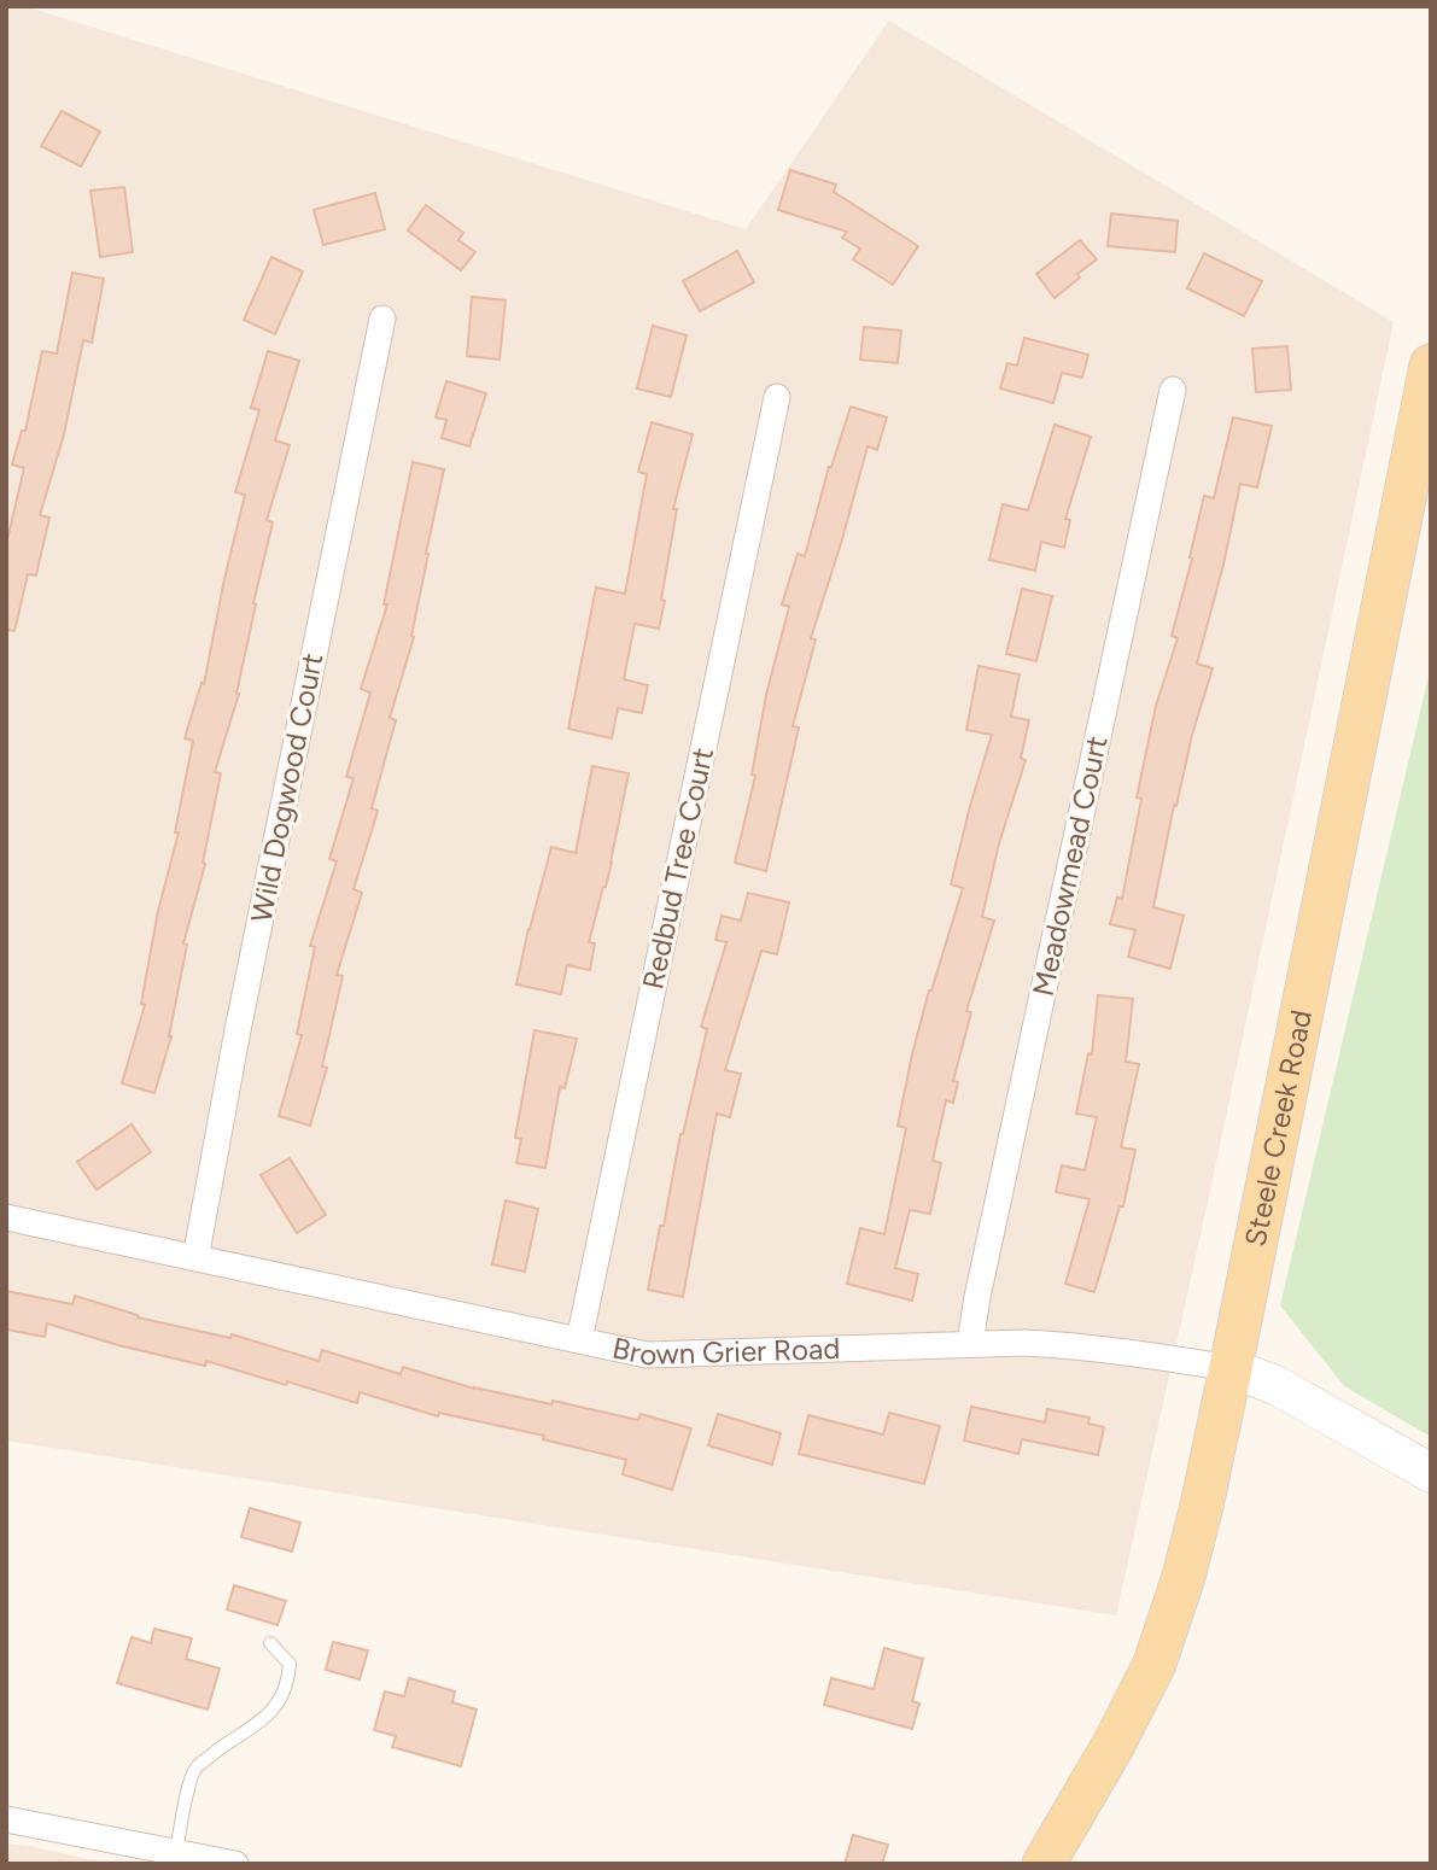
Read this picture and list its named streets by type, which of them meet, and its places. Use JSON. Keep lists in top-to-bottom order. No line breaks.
{"streets":{"main road":["Steele Creek Road","Brown Grier Road"],"street":["Wild Dogwood Court","Meadowmead Court","Redbud Tree Court"]},"crossings":[["Wild Dogwood Court","Brown Grier Road"],["Meadowmead Court","Brown Grier Road"],["Redbud Tree Court","Brown Grier Road"],["Steele Creek Road","Brown Grier Road"]]}
